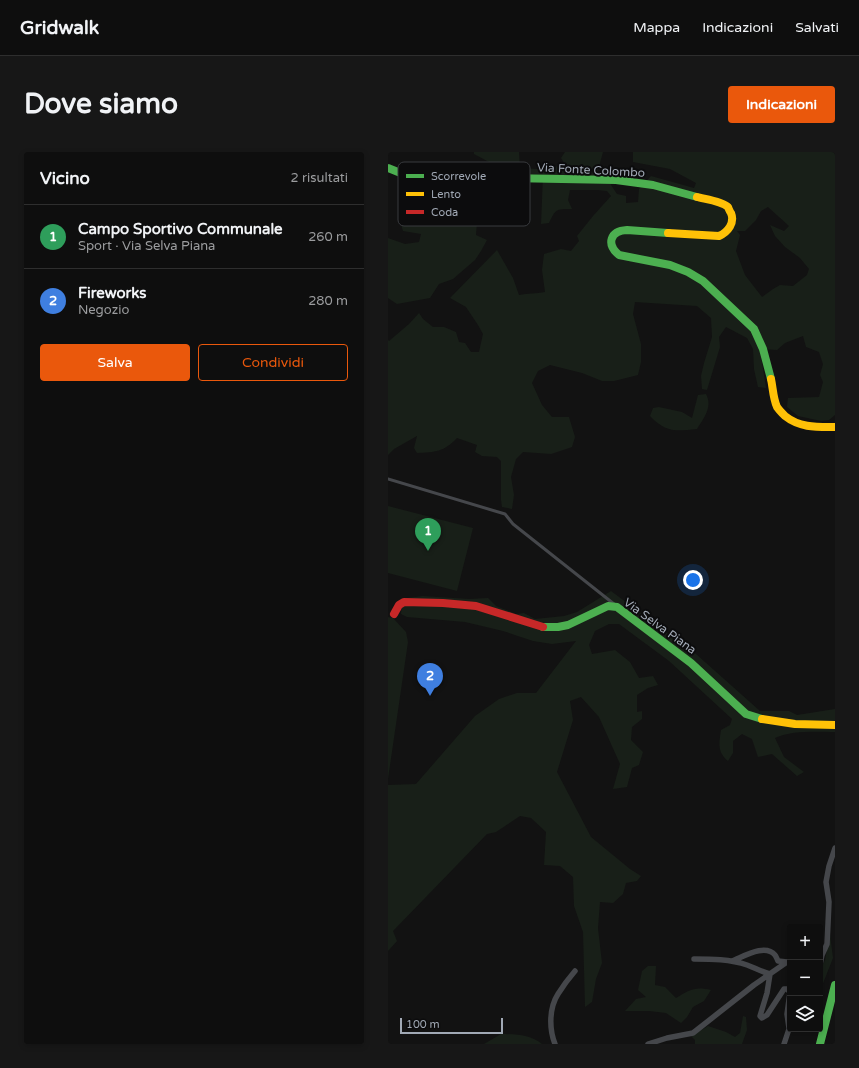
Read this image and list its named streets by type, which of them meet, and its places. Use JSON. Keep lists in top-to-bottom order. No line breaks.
{"streets":{"street":["Via Fonte Colombo","Via Selva Piana"]},"legend":["Scorrevole","Lento","Coda"],"scale_bar":"100 m","page":{"header":"Gridwalk","nav":["Mappa","Indicazioni","Salvati"],"buttons":["Indicazioni",["Salva","Condividi"]],"title":"Dove siamo","heading":["Vicino","2 risultati"],"list":[{"mark":"1","name":"Campo Sportivo Communale","note":"Sport · Via Selva Piana","value":"260 m"},{"mark":"2","name":"Fireworks","note":"Negozio","value":"280 m"}],"pins":["1","2"],"map_buttons":["+","−"],"scale":"100 m"}}
